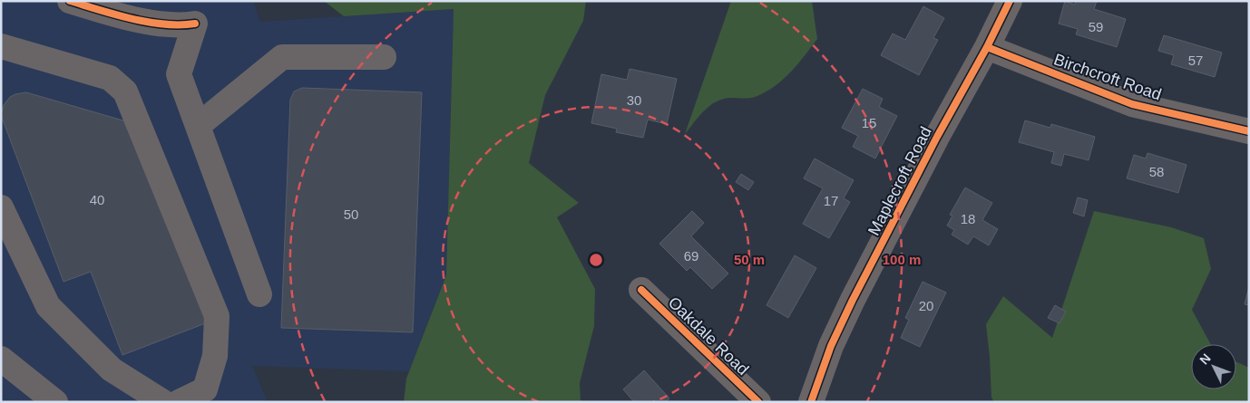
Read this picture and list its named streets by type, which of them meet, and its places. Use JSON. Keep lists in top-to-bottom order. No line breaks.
{"streets":{"street":["Birchcroft Road","Maplecroft Road","Oakdale Road"]},"crossings":[["Birchcroft Road","Maplecroft Road"]],"house_numbers":["59","57","30","15","58","40","17","50","18","69","20"],"north":"top left","rings":["50 m","100 m"]}
